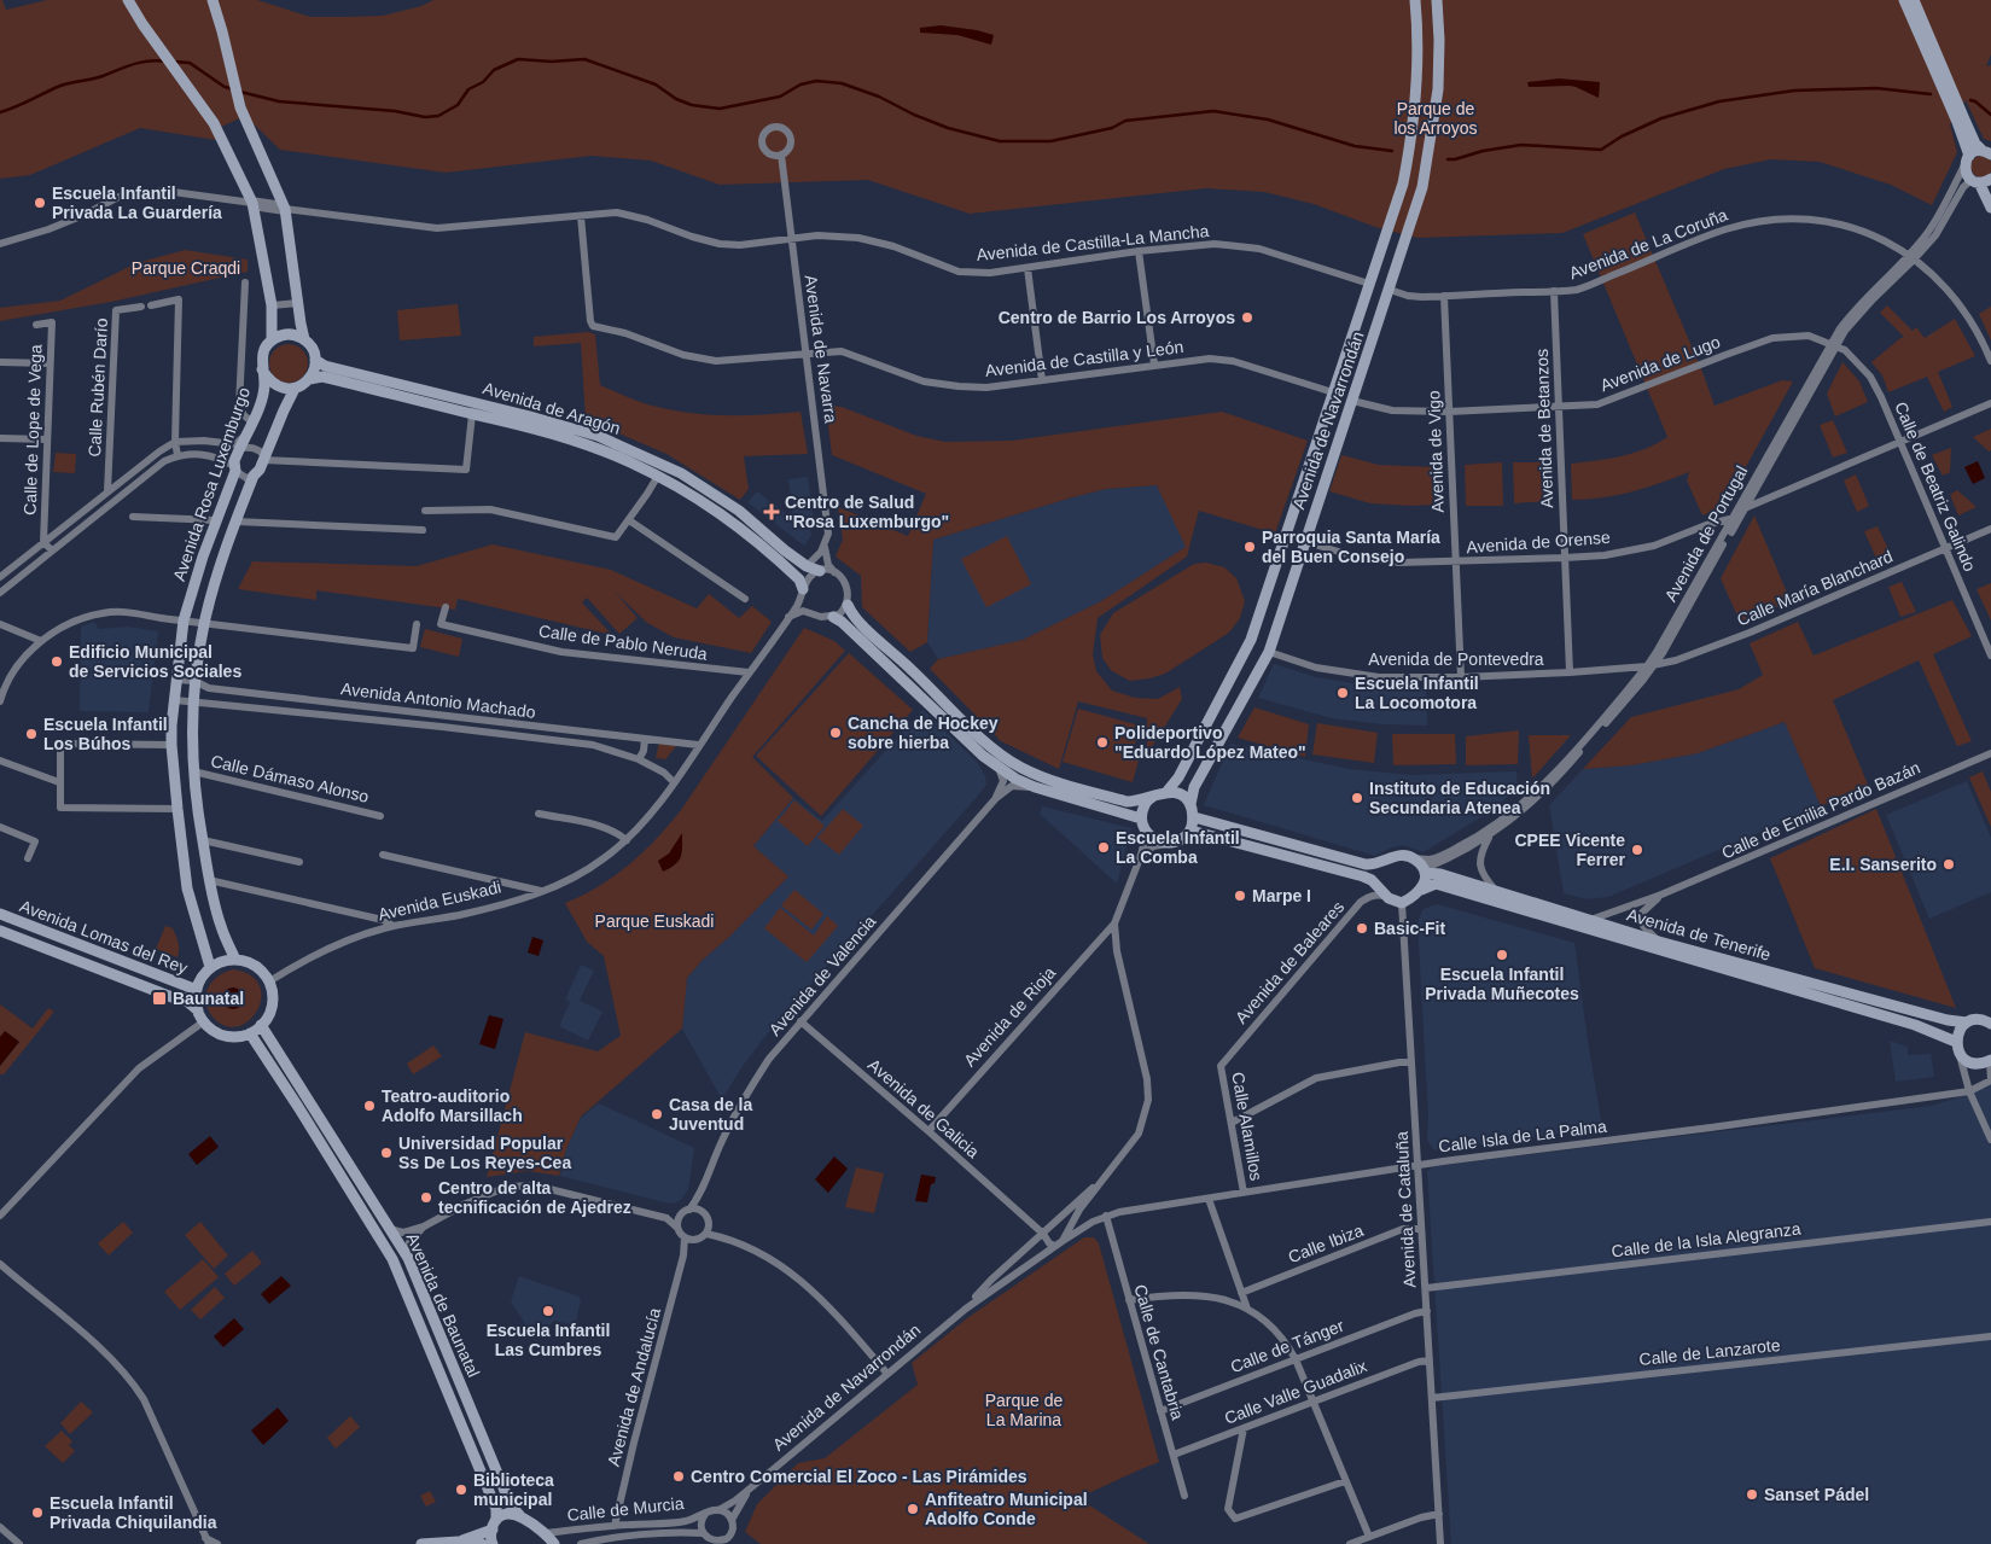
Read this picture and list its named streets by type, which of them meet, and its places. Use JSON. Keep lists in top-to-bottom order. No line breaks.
{"streets":{"main road":["Avenida de Aragón","Avenida de Navarrondán","Avenida Rosa Luxemburgo","Avenida de Tenerife","Avenida Lomas del Rey","Avenida de Baunatal"],"street":["Avenida de Castilla-La Mancha","Avenida de La Coruña","Avenida de Navarra","Avenida de Castilla y León","Avenida de Lugo","Calle Rubén Darío","Avenida de Betanzos","Calle de Lope de Vega","Avenida de Vigo","Calle de Beatriz Galindo","Avenida de Portugal","Avenida de Orense","Calle María Blanchard","Calle de Pablo Neruda","Avenida de Pontevedra","Avenida Antonio Machado","Calle Dámaso Alonso","Calle de Emilia Pardo Bazán","Avenida Euskadi","Avenida de Baleares","Avenida de Valencia","Avenida de Rioja","Avenida de Galicia","Calle Alamillos","Calle Isla de La Palma","Avenida de Cataluña","Calle de la Isla Alegranza","Calle Ibiza","Calle de Tánger","Calle de Cantabria","Calle de Lanzarote","Avenida de Andalucía","Calle Valle Guadalix","Calle de Murcia"]},"crossings":[["Avenida de Castilla-La Mancha","Avenida de Navarra"],["Avenida de Castilla-La Mancha","Avenida de Castilla y León"],["Avenida de Castilla-La Mancha","Avenida de Navarrondán"],["Avenida de La Coruña","Avenida de Navarrondán"],["Avenida de La Coruña","Avenida de Betanzos"],["Avenida de La Coruña","Avenida de Vigo"],["Avenida de La Coruña","Avenida de Portugal"],["Avenida de Navarra","Avenida de Castilla y León"],["Avenida de Castilla y León","Avenida de Navarrondán"],["Avenida de Lugo","Avenida de Navarrondán"],["Avenida de Lugo","Avenida de Betanzos"],["Avenida de Lugo","Avenida de Vigo"],["Avenida de Lugo","Calle de Beatriz Galindo"],["Avenida de Lugo","Avenida de Portugal"],["Avenida de Aragón","Avenida Rosa Luxemburgo"],["Avenida de Aragón","Avenida Euskadi"],["Avenida de Navarrondán","Avenida de Orense"],["Avenida de Navarrondán","Avenida de Pontevedra"],["Avenida de Navarrondán","Avenida de Rioja"],["Avenida de Navarrondán","Avenida de Galicia"],["Avenida de Navarrondán","Calle Isla de La Palma"],["Avenida de Navarrondán","Calle de Murcia"],["Avenida de Betanzos","Avenida de Orense"],["Avenida de Betanzos","Avenida de Pontevedra"],["Avenida de Vigo","Avenida de Orense"],["Avenida de Vigo","Avenida de Pontevedra"],["Avenida Rosa Luxemburgo","Avenida Antonio Machado"],["Avenida Rosa Luxemburgo","Avenida Euskadi"],["Avenida Rosa Luxemburgo","Avenida Lomas del Rey"],["Avenida Rosa Luxemburgo","Avenida de Baunatal"],["Calle de Beatriz Galindo","Avenida de Portugal"],["Calle de Beatriz Galindo","Calle María Blanchard"],["Avenida de Portugal","Avenida de Orense"],["Avenida de Portugal","Calle María Blanchard"],["Avenida de Portugal","Avenida de Pontevedra"],["Avenida de Portugal","Avenida de Tenerife"],["Avenida de Portugal","Avenida de Baleares"],["Avenida de Portugal","Avenida de Cataluña"],["Calle María Blanchard","Avenida de Pontevedra"],["Calle de Pablo Neruda","Avenida Euskadi"],["Avenida Antonio Machado","Avenida Euskadi"],["Calle de Emilia Pardo Bazán","Avenida de Tenerife"],["Avenida Euskadi","Avenida Lomas del Rey"],["Avenida Euskadi","Avenida de Baunatal"],["Avenida de Tenerife","Avenida de Baleares"],["Avenida de Tenerife","Avenida de Cataluña"],["Avenida Lomas del Rey","Avenida de Baunatal"],["Avenida de Baleares","Calle Alamillos"],["Avenida de Baleares","Avenida de Cataluña"],["Avenida de Valencia","Avenida de Galicia"],["Avenida de Valencia","Avenida de Andalucía"],["Avenida de Rioja","Avenida de Galicia"],["Avenida de Galicia","Calle Isla de La Palma"],["Calle Alamillos","Calle Isla de La Palma"],["Calle Isla de La Palma","Avenida de Cataluña"],["Calle Isla de La Palma","Calle de Cantabria"],["Avenida de Cataluña","Calle de la Isla Alegranza"],["Avenida de Cataluña","Calle Ibiza"],["Avenida de Cataluña","Calle de Tánger"],["Avenida de Cataluña","Calle de Lanzarote"],["Avenida de Cataluña","Calle Valle Guadalix"],["Calle de Tánger","Calle de Cantabria"],["Calle de Cantabria","Calle Valle Guadalix"],["Avenida de Andalucía","Calle de Murcia"]],"parks":["Parque de los Arroyos","Parque Craqdi","Parque Euskadi","Parque de La Marina"],"places":{"other":["Escuela Infantil Privada La Guardería","Centro de Barrio Los Arroyos","Parroquia Santa María del Buen Consejo","Edificio Municipal de Servicios Sociales","Escuela Infantil La Locomotora","Cancha de Hockey sobre hierba","Escuela Infantil Los Búhos","Polideportivo \"Eduardo López Mateo\"","Instituto de Educación Secundaria Atenea","Escuela Infantil La Comba","CPEE Vicente Ferrer","E.I. Sanserito","Marpe I","Basic-Fit","Escuela Infantil Privada Muñecotes","Teatro-auditorio Adolfo Marsillach","Casa de la Juventud","Universidad Popular Ss De Los Reyes-Cea","Centro de alta tecnificación de Ajedrez","Escuela Infantil Las Cumbres","Centro Comercial El Zoco - Las Pirámides","Biblioteca municipal","Sanset Pádel","Anfiteatro Municipal Adolfo Conde","Escuela Infantil Privada Chiquilandia"],"health":["Centro de Salud \"Rosa Luxemburgo\""],"transit":["Baunatal"]}}
